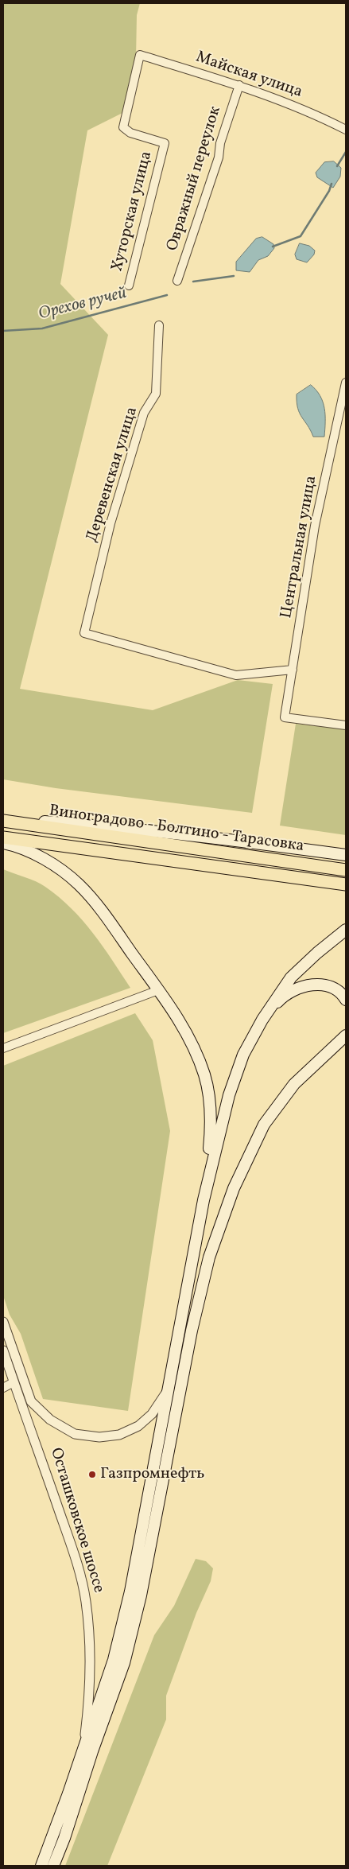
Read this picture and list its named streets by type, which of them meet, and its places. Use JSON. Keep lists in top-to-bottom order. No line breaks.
{"streets":{"main road":["Виноградово - Болтино - Тарасовка","Осташковское шоссе"],"street":["Майская улица","Овражный переулок","Хуторская улица","Деревенская улица","Центральная улица"]},"crossings":[["Майская улица","Овражный переулок"],["Майская улица","Хуторская улица"],["Деревенская улица","Центральная улица"]],"water":["Орехов ручей"],"places":["Газпромнефть"]}
